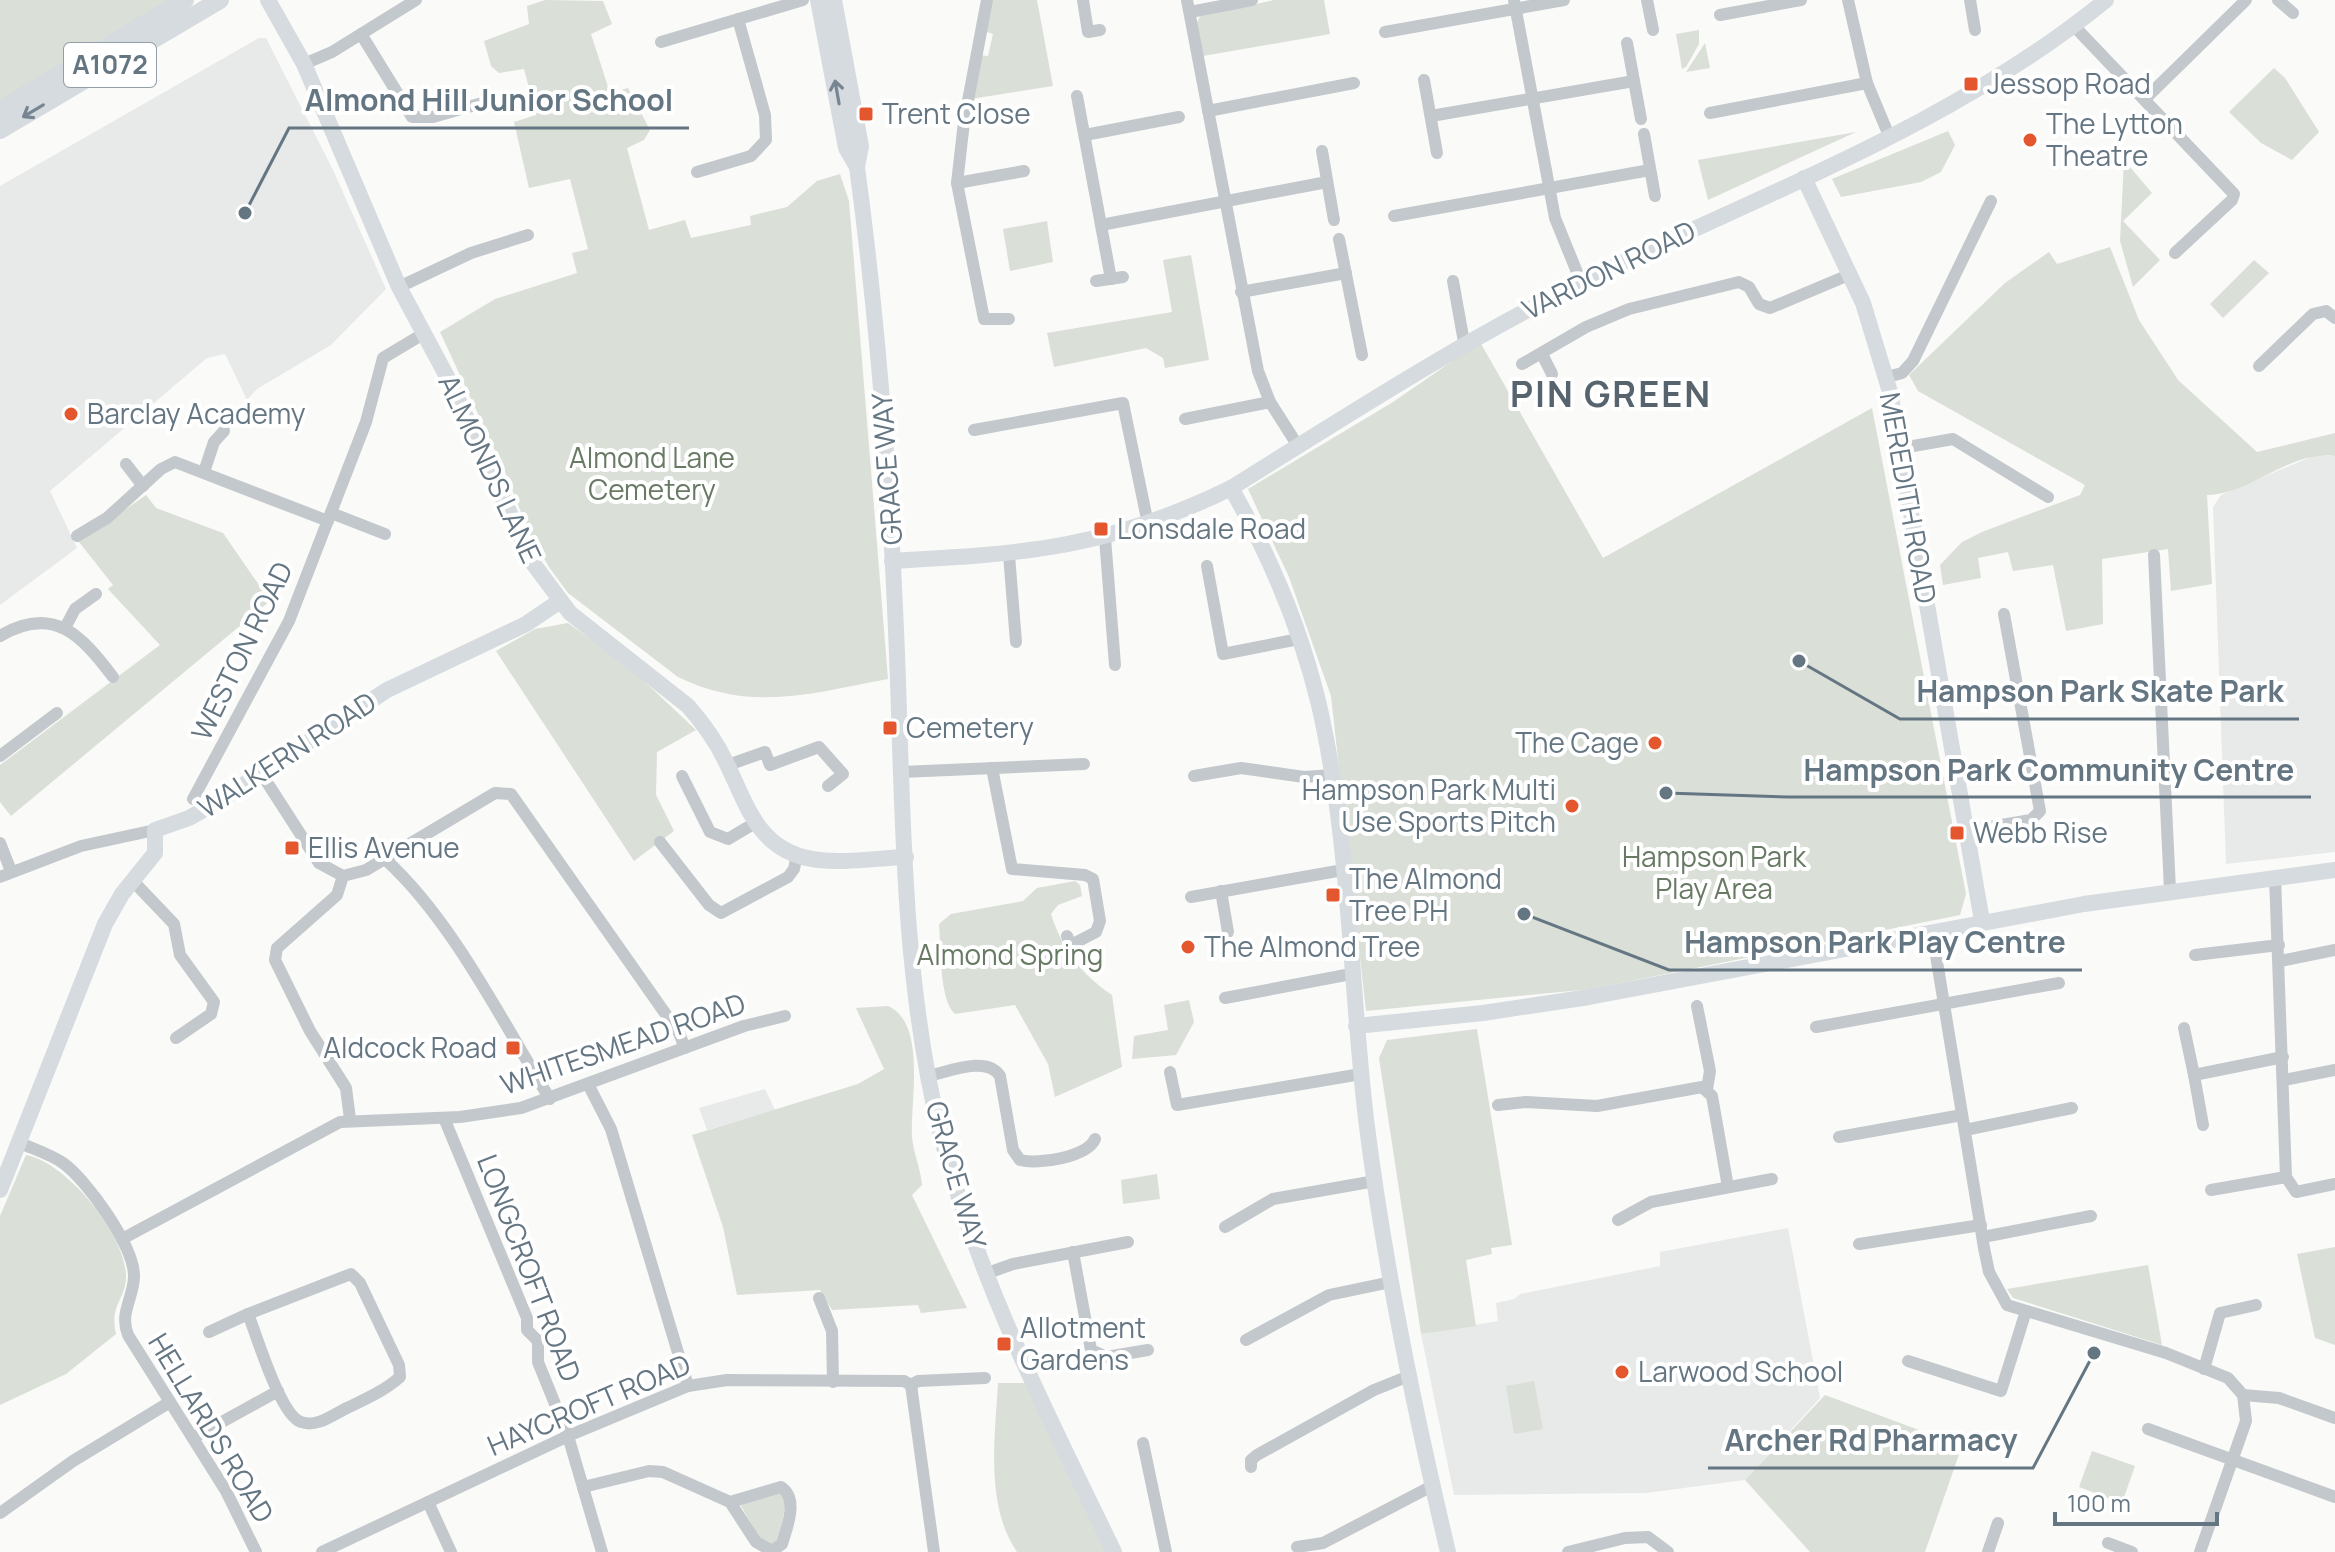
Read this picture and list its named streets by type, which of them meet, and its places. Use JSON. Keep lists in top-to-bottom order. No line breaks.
{"streets":{"main road":["A1072"],"street":["VARDON ROAD","ALMONDS LANE","GRACE WAY","MEREDITH ROAD","WESTON ROAD","WALKERN ROAD","WHITESMEAD ROAD","LONGCROFT ROAD","HAYCROFT ROAD","HELLARDS ROAD"]},"crossings":[["VARDON ROAD","GRACE WAY"],["VARDON ROAD","MEREDITH ROAD"],["ALMONDS LANE","GRACE WAY"],["ALMONDS LANE","WESTON ROAD"],["ALMONDS LANE","WALKERN ROAD"],["WHITESMEAD ROAD","LONGCROFT ROAD"],["WHITESMEAD ROAD","HELLARDS ROAD"],["LONGCROFT ROAD","HAYCROFT ROAD"]],"districts":["PIN GREEN"],"parks":["Almond Lane Cemetery","Hampson Park Play Area","Almond Spring"],"places":{"transit":["Jessop Road","Trent Close","Lonsdale Road","Cemetery","Webb Rise","Ellis Avenue","The Almond Tree PH","Aldcock Road","Allotment Gardens"],"other":["The Lytton Theatre","Almond Hill Junior School","Barclay Academy","Hampson Park Skate Park","The Cage","Hampson Park Community Centre","Hampson Park Multi Use Sports Pitch","Hampson Park Play Centre","The Almond Tree","Archer Rd Pharmacy","Larwood School"]},"scale_bar":"100 m"}
